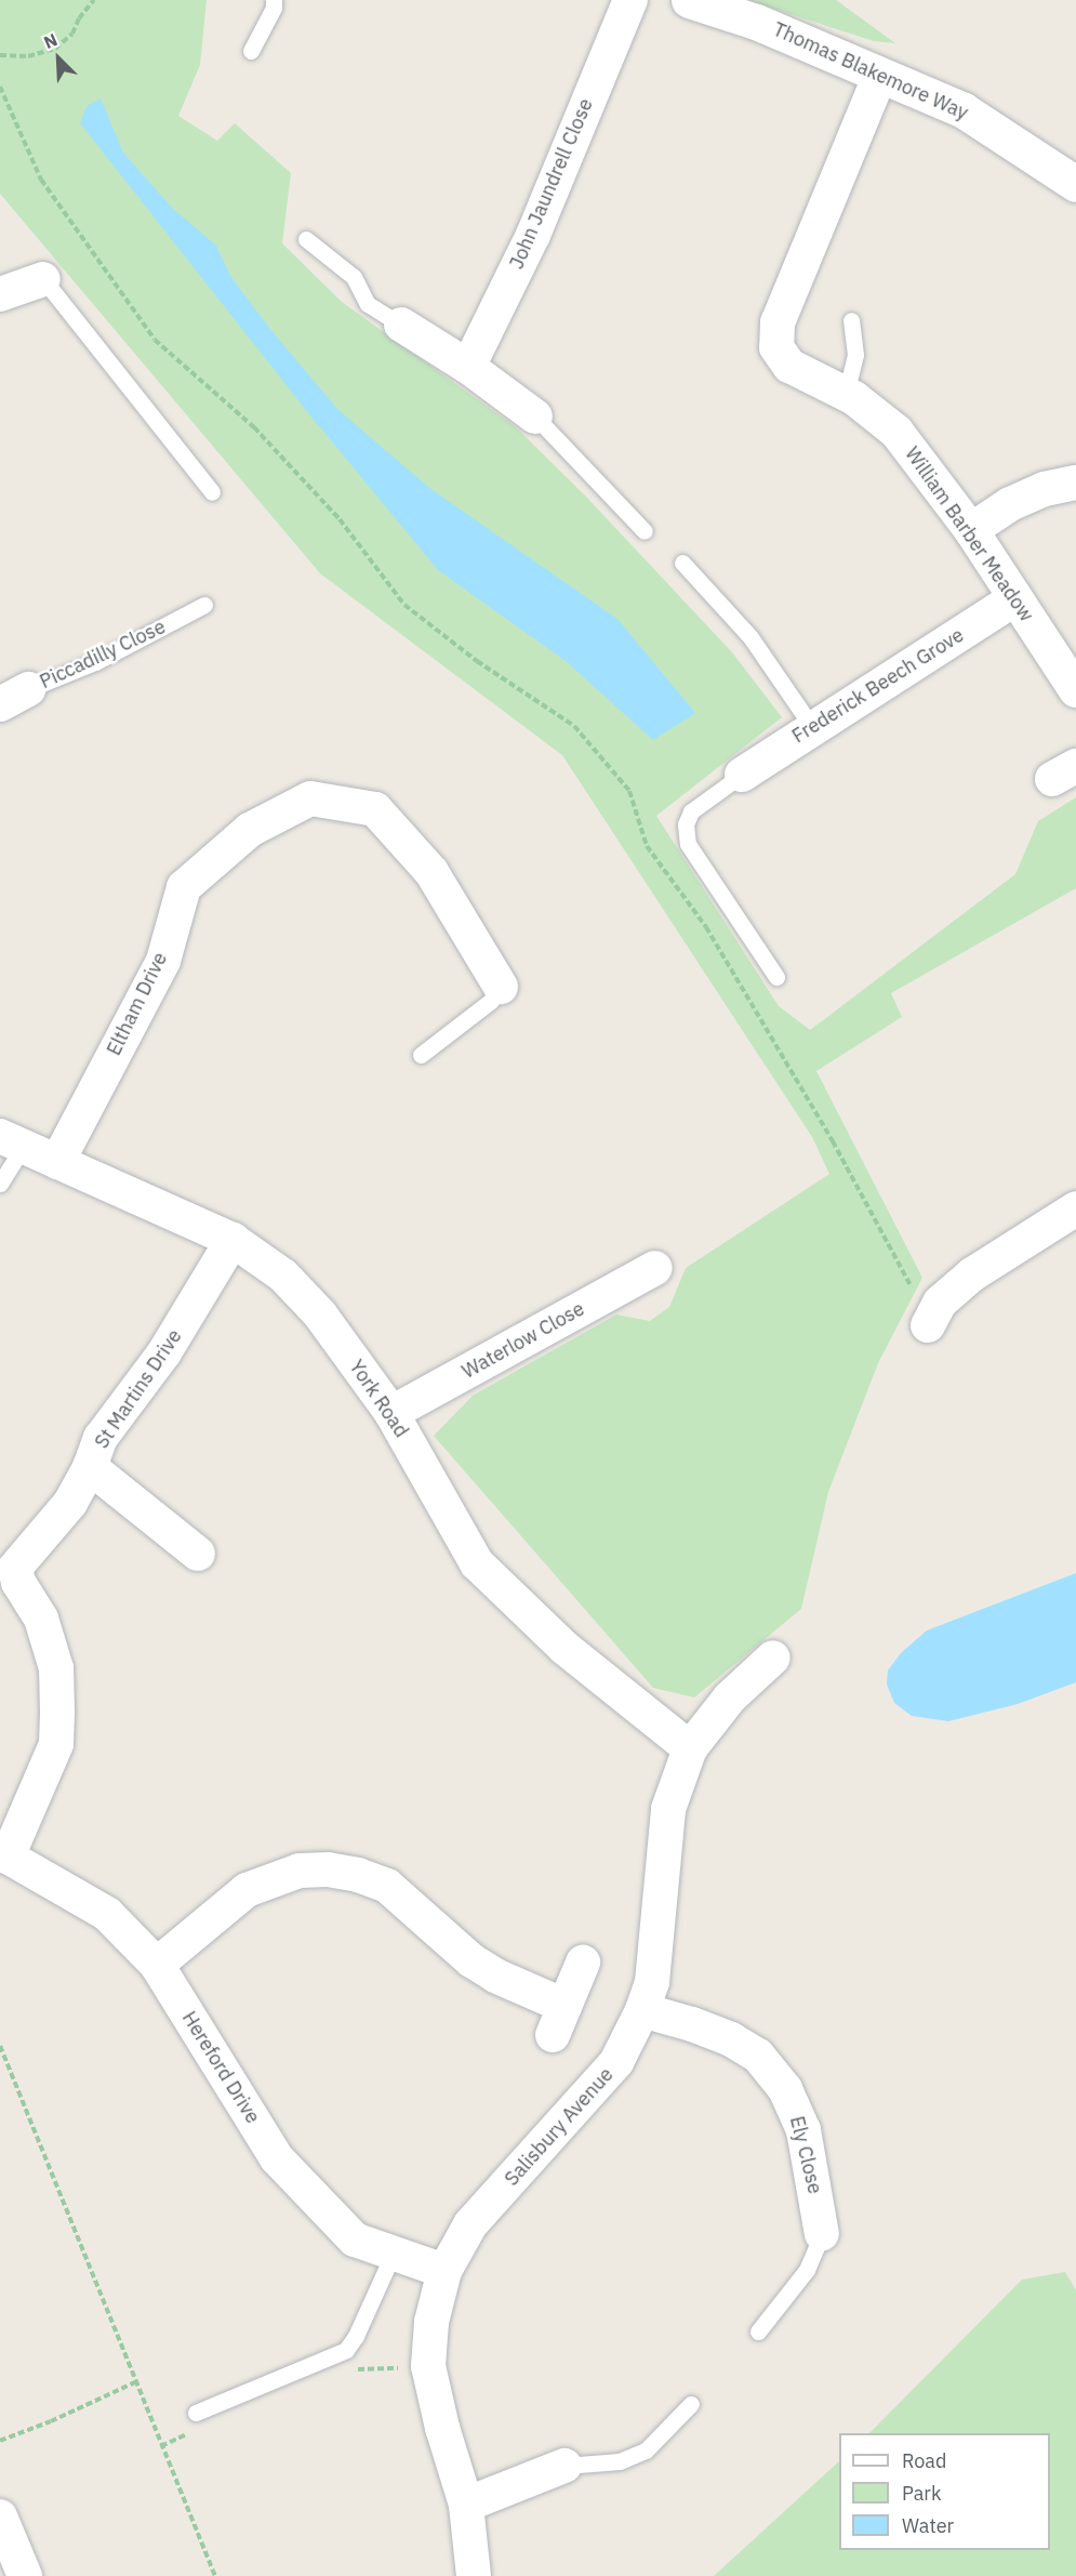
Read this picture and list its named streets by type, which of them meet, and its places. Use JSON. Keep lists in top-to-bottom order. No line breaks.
{"streets":{"street":["Thomas Blakemore Way","John Jaundrell Close","William Barber Meadow","Frederick Beech Grove","Eltham Drive","Waterlow Close","St Martins Drive","York Road","Hereford Drive","Salisbury Avenue","Ely Close"],"lane":["Piccadilly Close"]},"crossings":[["Thomas Blakemore Way","William Barber Meadow"],["William Barber Meadow","Frederick Beech Grove"],["Eltham Drive","York Road"],["Waterlow Close","York Road"],["St Martins Drive","York Road"],["St Martins Drive","Hereford Drive"],["York Road","Salisbury Avenue"],["Hereford Drive","Salisbury Avenue"],["Salisbury Avenue","Ely Close"]],"legend":["Road","Park","Water"],"north":"top left"}
